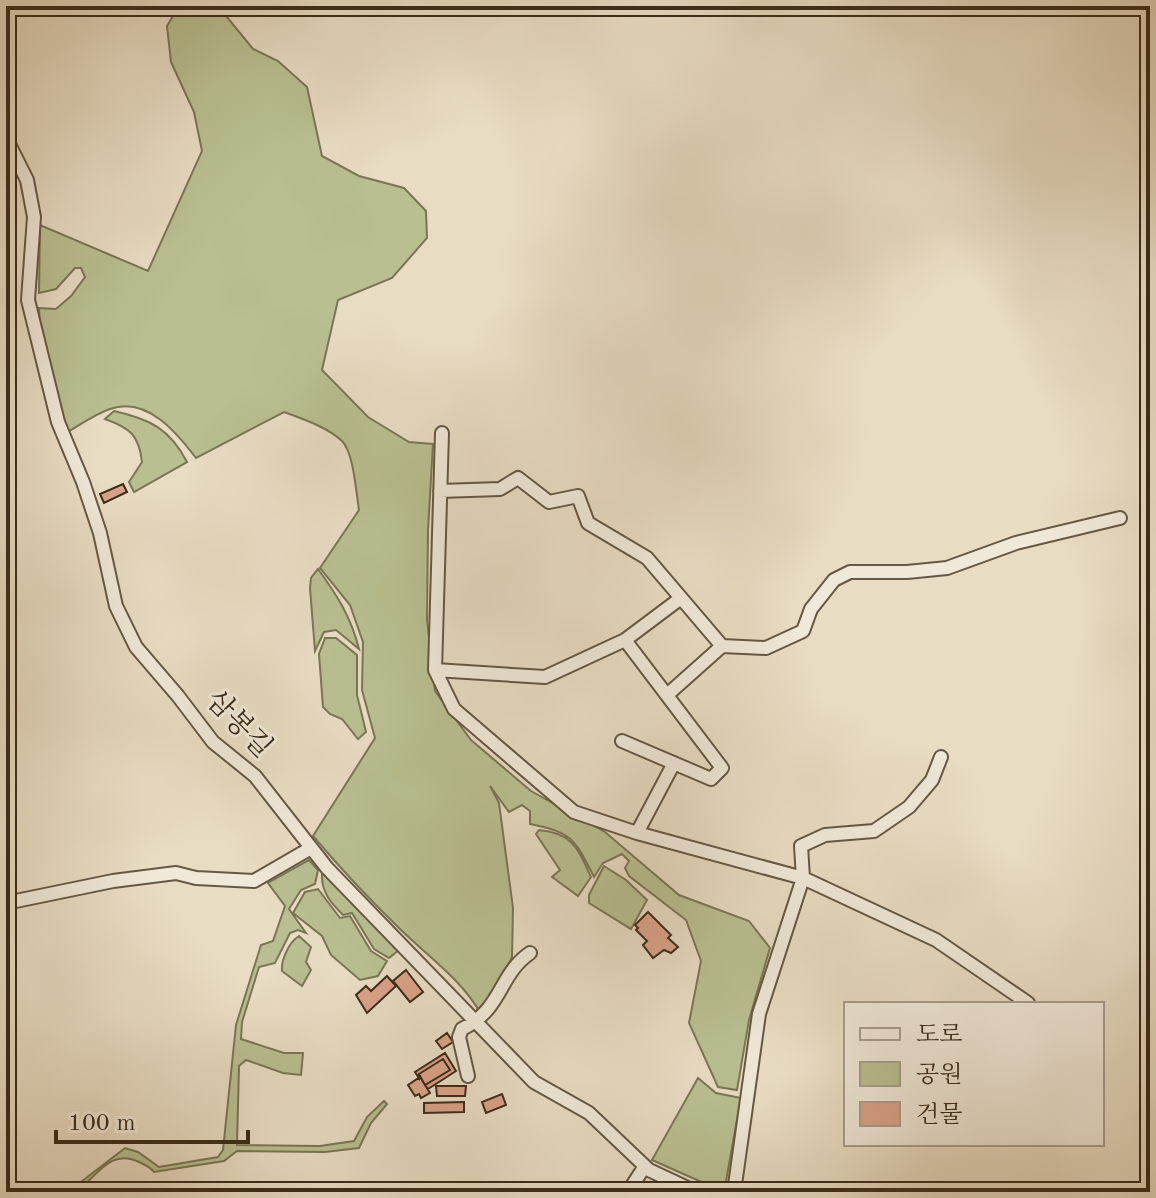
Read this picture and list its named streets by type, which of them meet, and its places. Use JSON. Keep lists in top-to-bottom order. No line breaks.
{"streets":{"street":["삼봉길"]},"legend":["도로","공원","건물"],"scale_bar":"100 m"}
